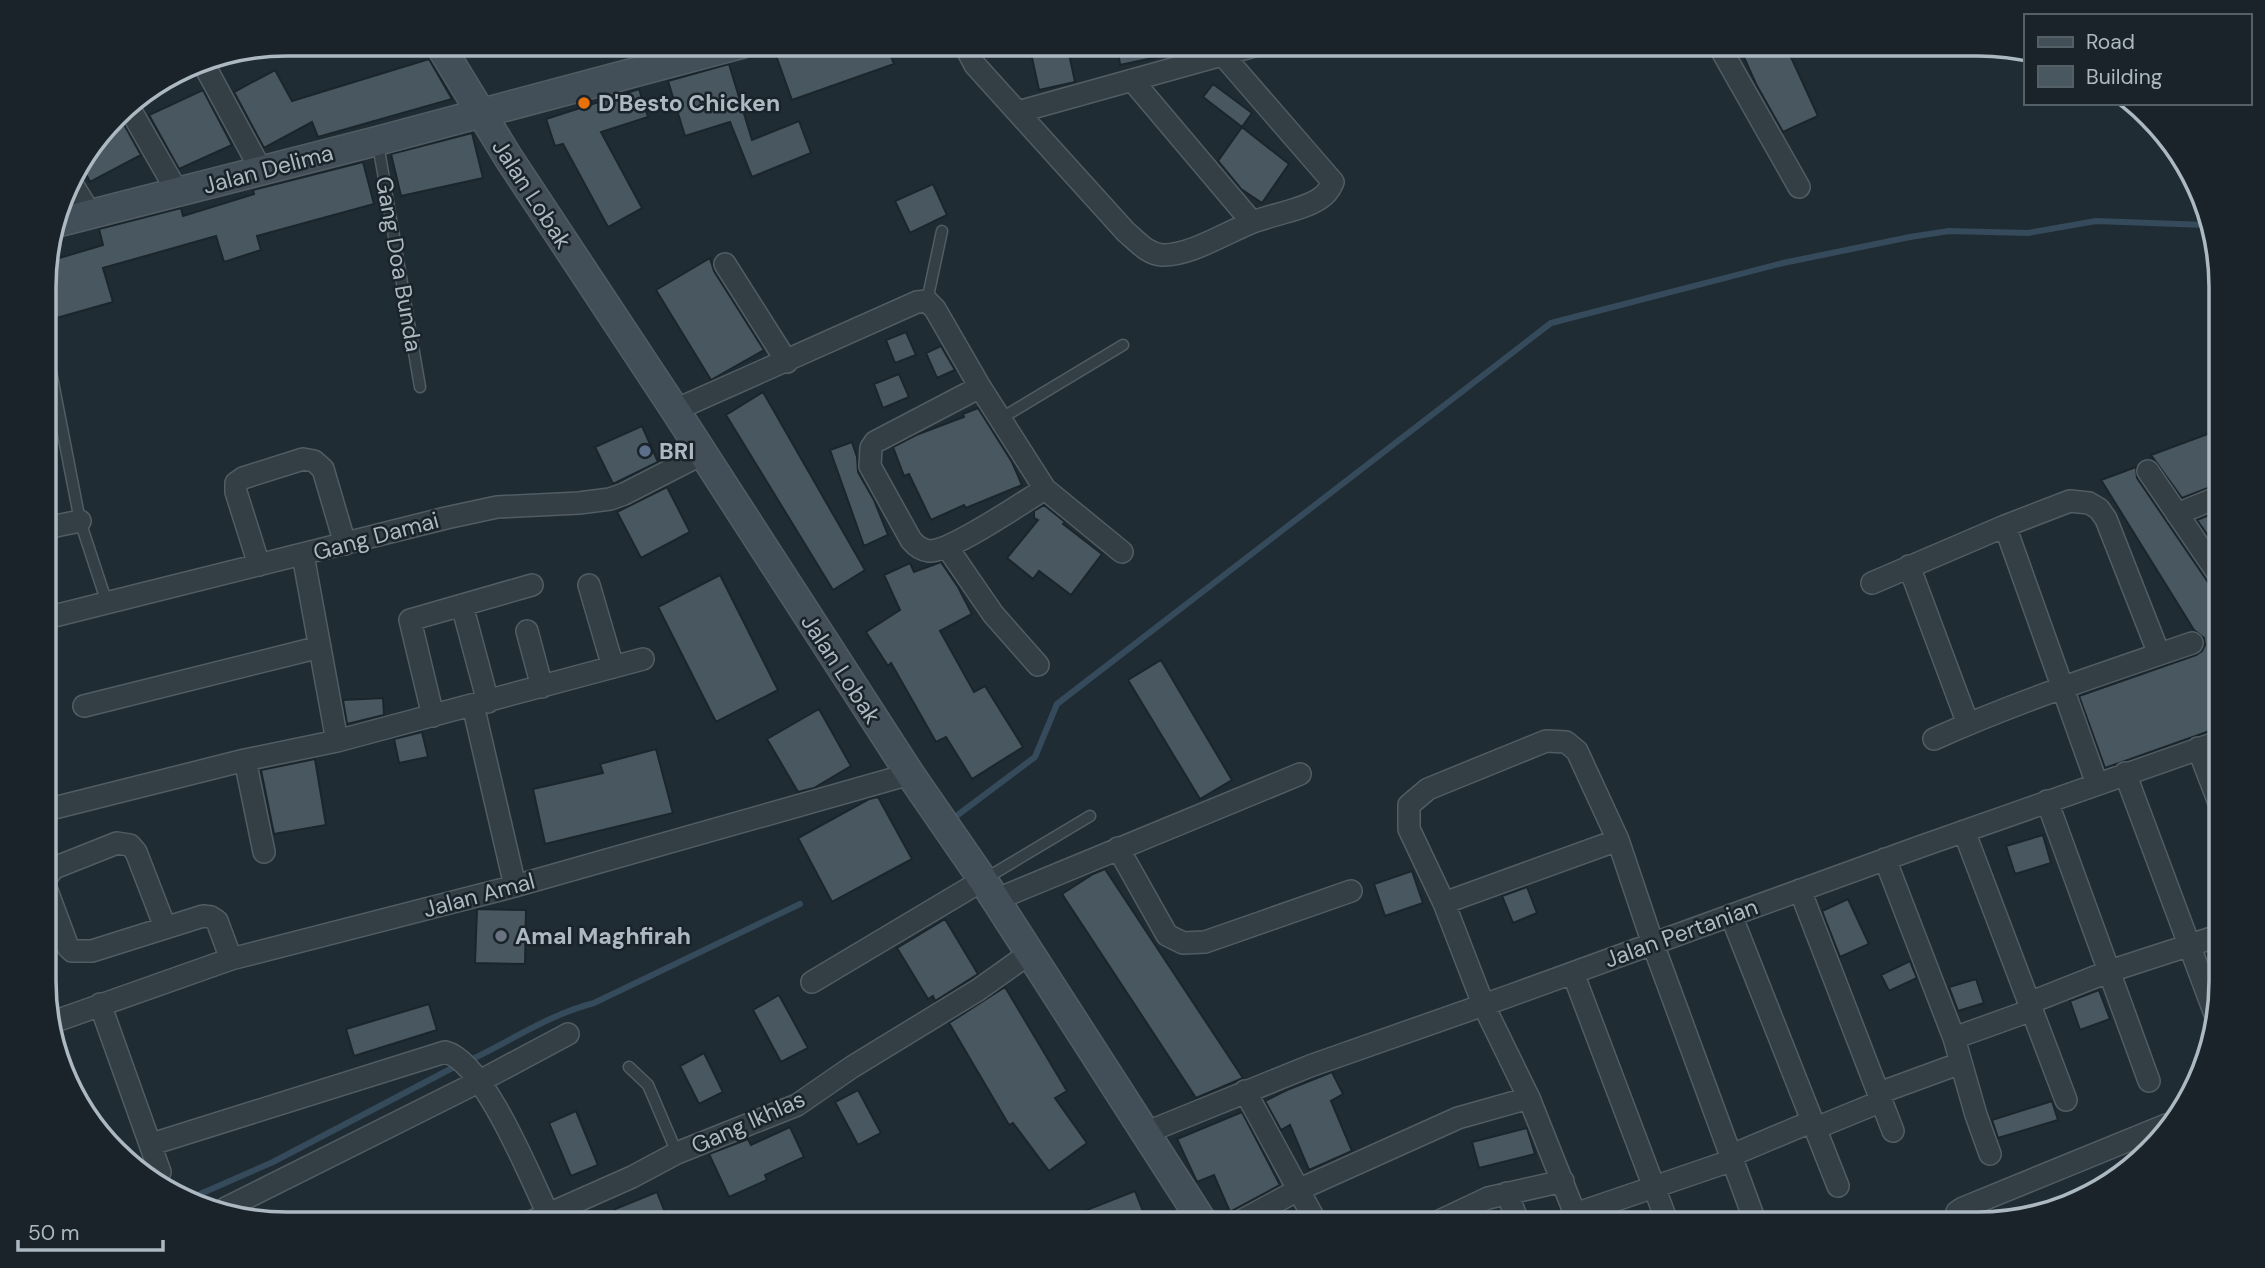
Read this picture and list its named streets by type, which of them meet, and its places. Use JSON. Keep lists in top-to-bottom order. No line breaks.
{"streets":{"main road":["Jalan Delima","Jalan Lobak"],"street":["Gang Damai","Jalan Amal","Jalan Pertanian","Gang Ikhlas"],"lane":["Gang Doa Bunda"]},"crossings":[["Jalan Delima","Jalan Lobak"],["Jalan Delima","Gang Doa Bunda"],["Jalan Lobak","Gang Damai"],["Jalan Lobak","Jalan Amal"],["Jalan Lobak","Jalan Pertanian"],["Jalan Lobak","Gang Ikhlas"]],"places":["D'Besto Chicken","BRI","Amal Maghfirah"],"legend":["Road","Building"],"scale_bar":"50 m"}
